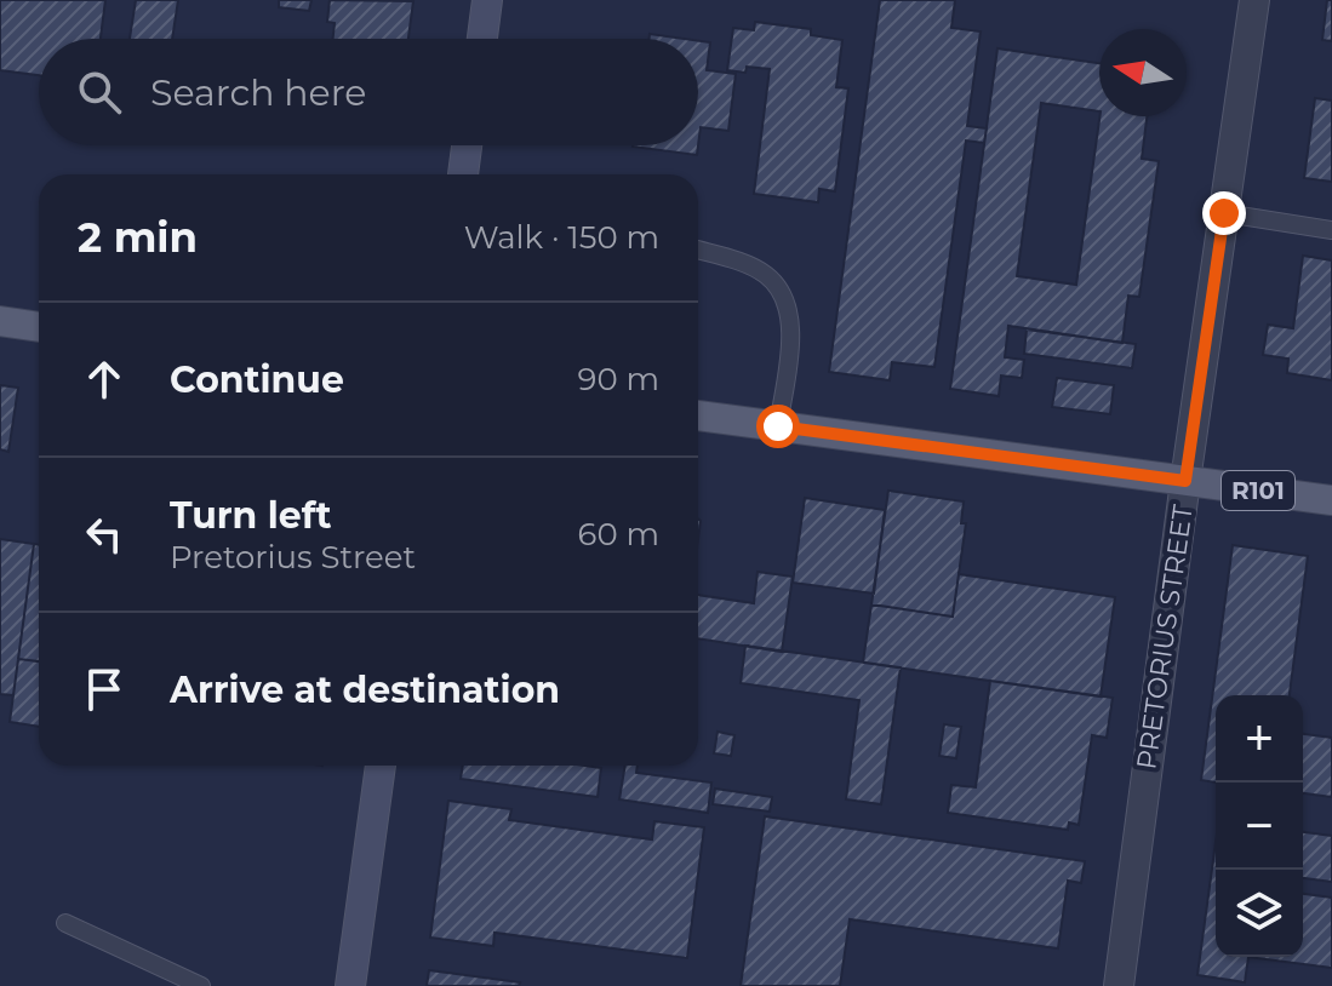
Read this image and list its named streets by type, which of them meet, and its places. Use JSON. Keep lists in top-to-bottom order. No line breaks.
{"streets":{"main road":["R101"],"street":["PRETORIUS STREET"]},"crossings":[["R101","PRETORIUS STREET"]],"north":"left","page":{"search":"Search here","heading":["2 min","Walk · 150 m"],"list":[["Continue","90 m"],["Turn left","Pretorius Street","60 m"],"Arrive at destination"],"map_buttons":["+","−"]}}
